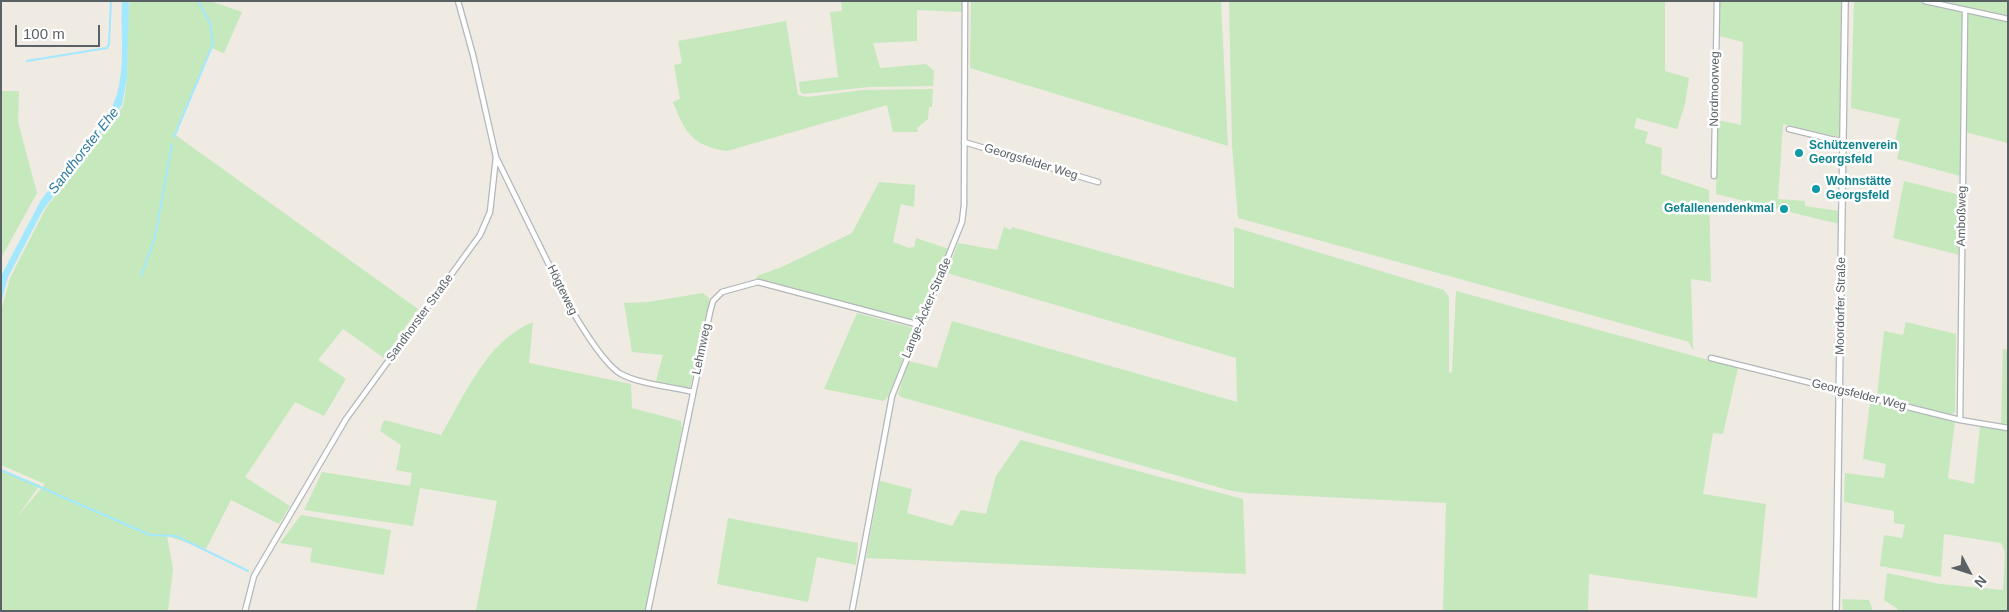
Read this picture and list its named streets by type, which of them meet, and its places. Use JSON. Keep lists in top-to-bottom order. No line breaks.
{"streets":{"street":["Nordmoorweg","Georgsfelder Weg","Amboßweg","Högteweg","Moordorfer Straße","Lange-Äcker-Straße","Sandhorster Straße","Lehmweg"]},"crossings":[["Georgsfelder Weg","Amboßweg"],["Georgsfelder Weg","Moordorfer Straße"],["Georgsfelder Weg","Lange-Äcker-Straße"],["Högteweg","Sandhorster Straße"],["Högteweg","Lehmweg"],["Lange-Äcker-Straße","Lehmweg"]],"water":["Sandhorster Ehe"],"places":["Schützenverein Georgsfeld","Wohnstätte Georgsfeld","Gefallenendenkmal"],"scale_bar":"100 m","north":"bottom right"}
